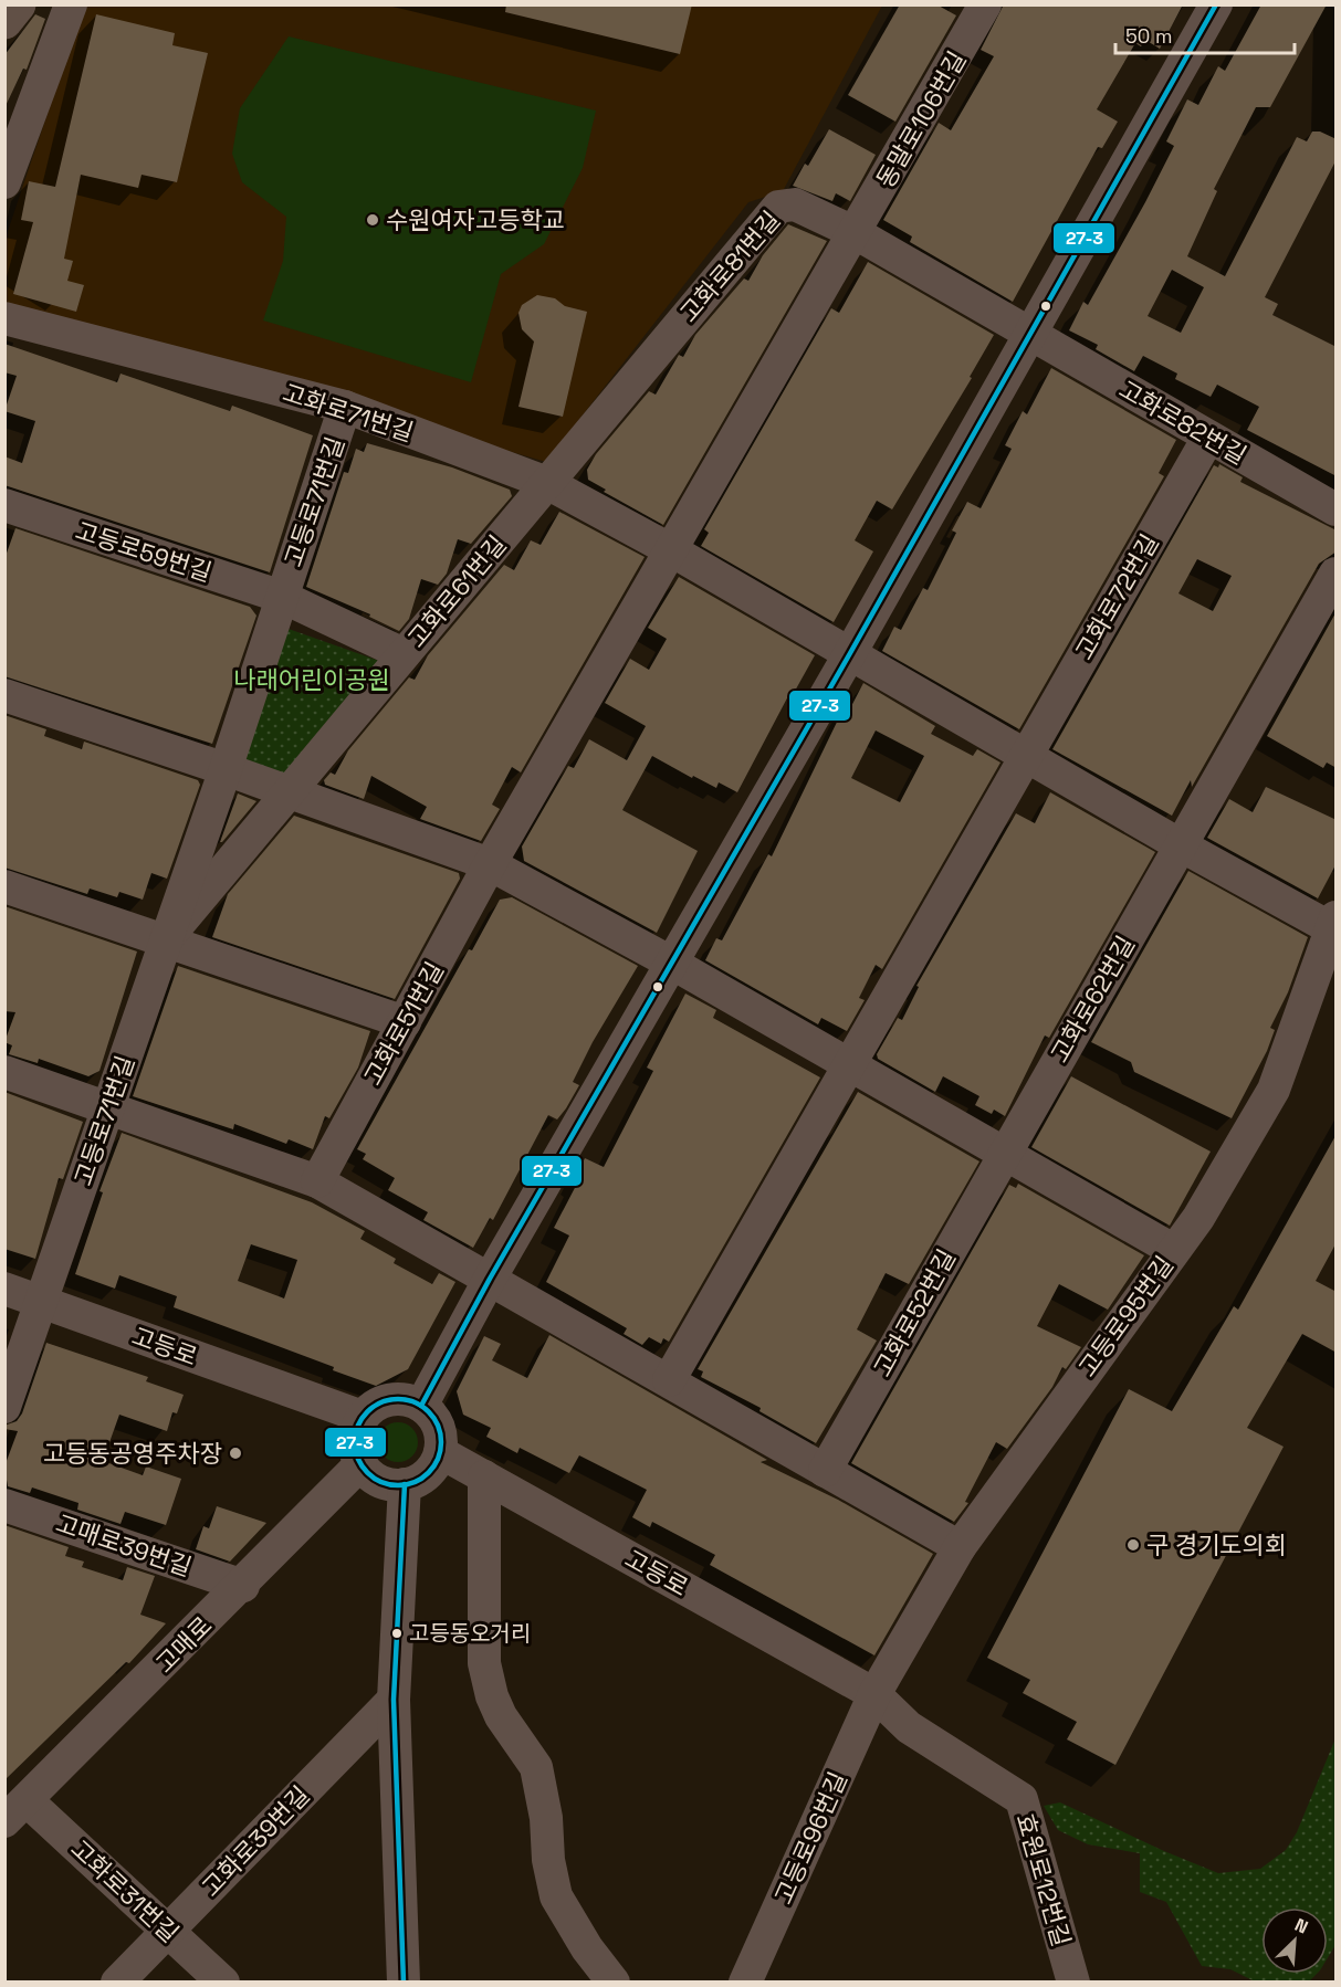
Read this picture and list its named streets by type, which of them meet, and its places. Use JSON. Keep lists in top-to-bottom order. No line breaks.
{"streets":{"street":["동말로106번길","고화로81번길","고화로71번길","고화로82번길","고등로71번길","고등로59번길","고화로61번길","고화로72번길","고화로62번길","고화로51번길","고화로52번길","고등로95번길","고등로","고매로39번길","고매로","고등로96번길","고화로39번길","효원로12번길","고화로31번길"]},"crossings":[["동말로106번길","고화로81번길"],["고화로81번길","고화로71번길"],["고화로81번길","고화로82번길"],["고화로81번길","고화로61번길"],["고화로71번길","고등로71번길"],["고화로71번길","고화로61번길"],["고화로82번길","고화로72번길"],["고등로71번길","고등로59번길"],["고등로71번길","고화로61번길"],["고등로71번길","고등로"],["고화로62번길","고화로52번길"],["고등로95번길","고등로"],["고등로95번길","고등로96번길"],["고등로95번길","효원로12번길"],["고등로","고매로"],["고등로","고등로96번길"],["고등로","효원로12번길"],["고매로39번길","고매로"],["고매로","고화로31번길"],["고등로96번길","효원로12번길"],["고화로39번길","고화로31번길"]],"parks":["나래어린이공원"],"places":["수원여자고등학교","고등동공영주차장","구 경기도의회","고등동오거리"],"lines":["transit line 27-3"],"scale_bar":"50 m","north":"top right"}
